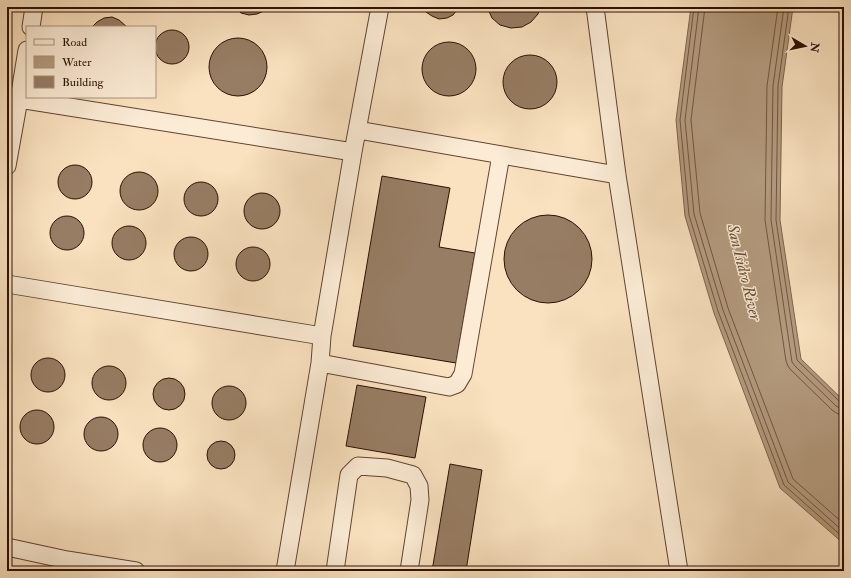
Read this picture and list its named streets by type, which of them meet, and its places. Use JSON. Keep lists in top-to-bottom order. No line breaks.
{"water":["San Isidro River"],"legend":["Road","Water","Building"],"north":"right"}
